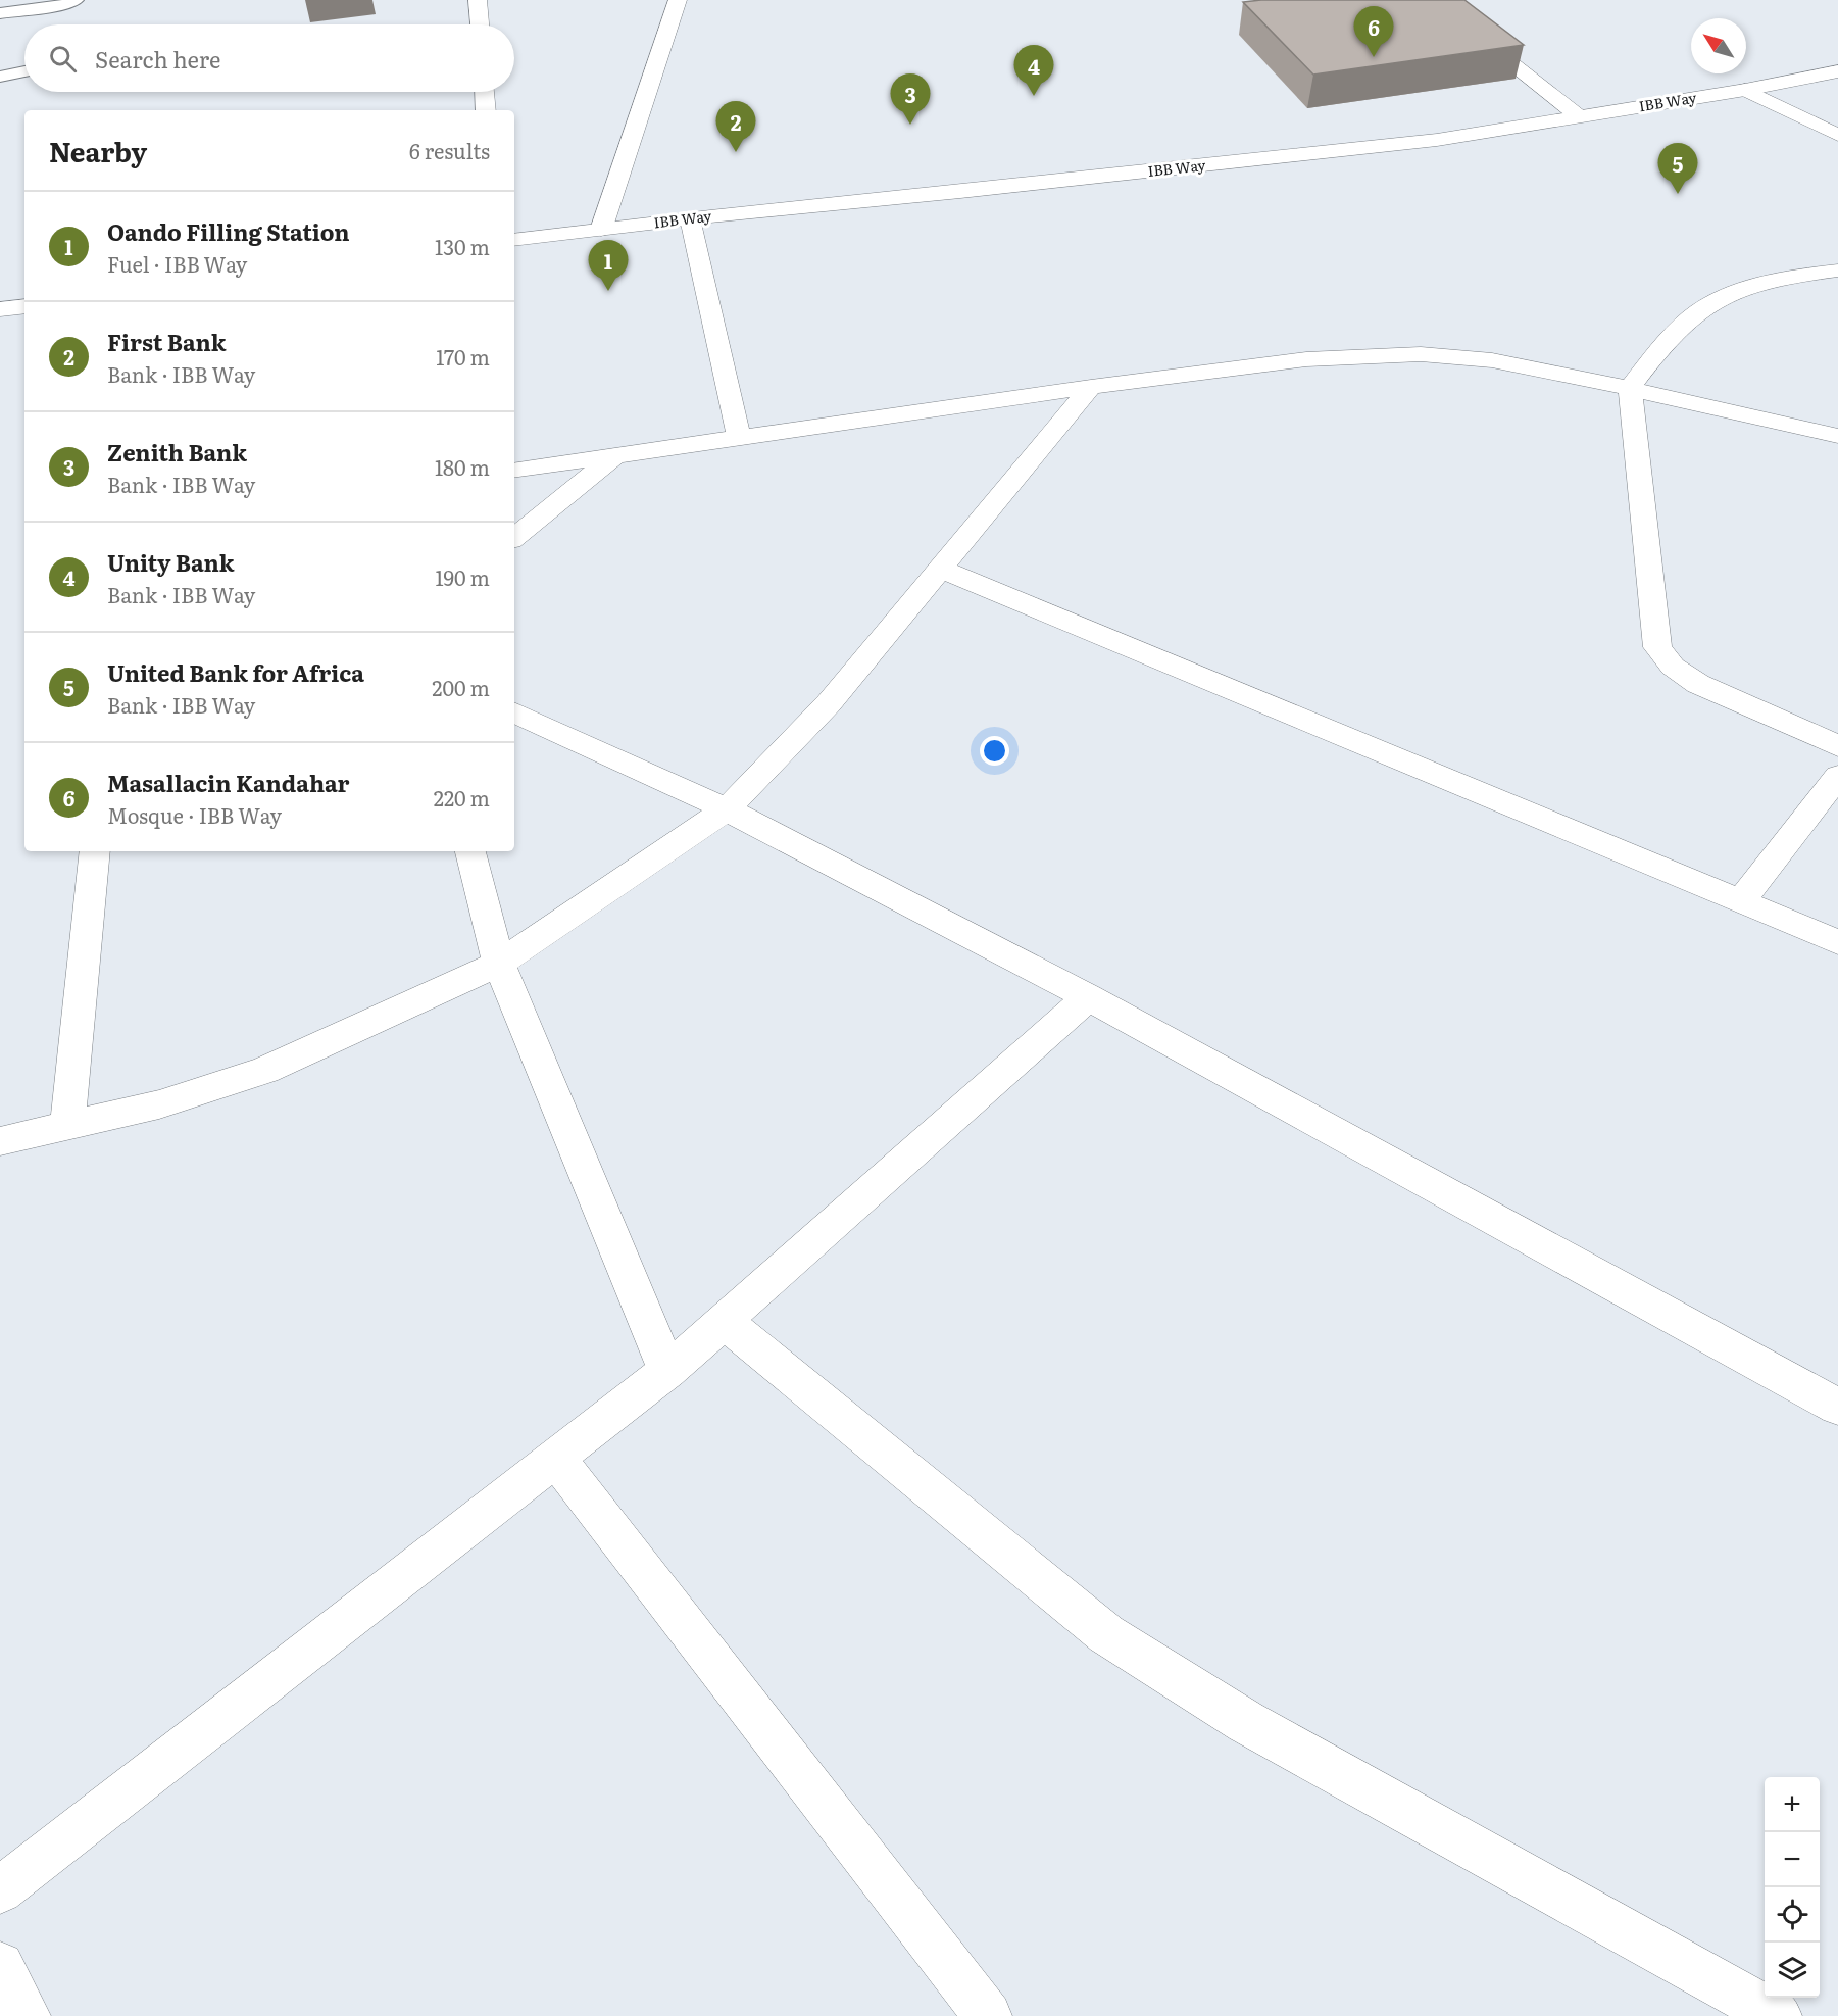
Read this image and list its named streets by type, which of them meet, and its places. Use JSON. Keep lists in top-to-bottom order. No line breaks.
{"streets":{"main road":["IBB Way"]},"north":"top left","page":{"pins":["6","4","3","2","5","1"],"search":"Search here","heading":["Nearby","6 results"],"list":[{"mark":"1","name":"Oando Filling Station","note":"Fuel · IBB Way","value":"130 m"},{"mark":"2","name":"First Bank","note":"Bank · IBB Way","value":"170 m"},{"mark":"3","name":"Zenith Bank","note":"Bank · IBB Way","value":"180 m"},{"mark":"4","name":"Unity Bank","note":"Bank · IBB Way","value":"190 m"},{"mark":"5","name":"United Bank for Africa","note":"Bank · IBB Way","value":"200 m"},{"mark":"6","name":"Masallacin Kandahar","note":"Mosque · IBB Way","value":"220 m"}],"map_buttons":["+","−"]}}
